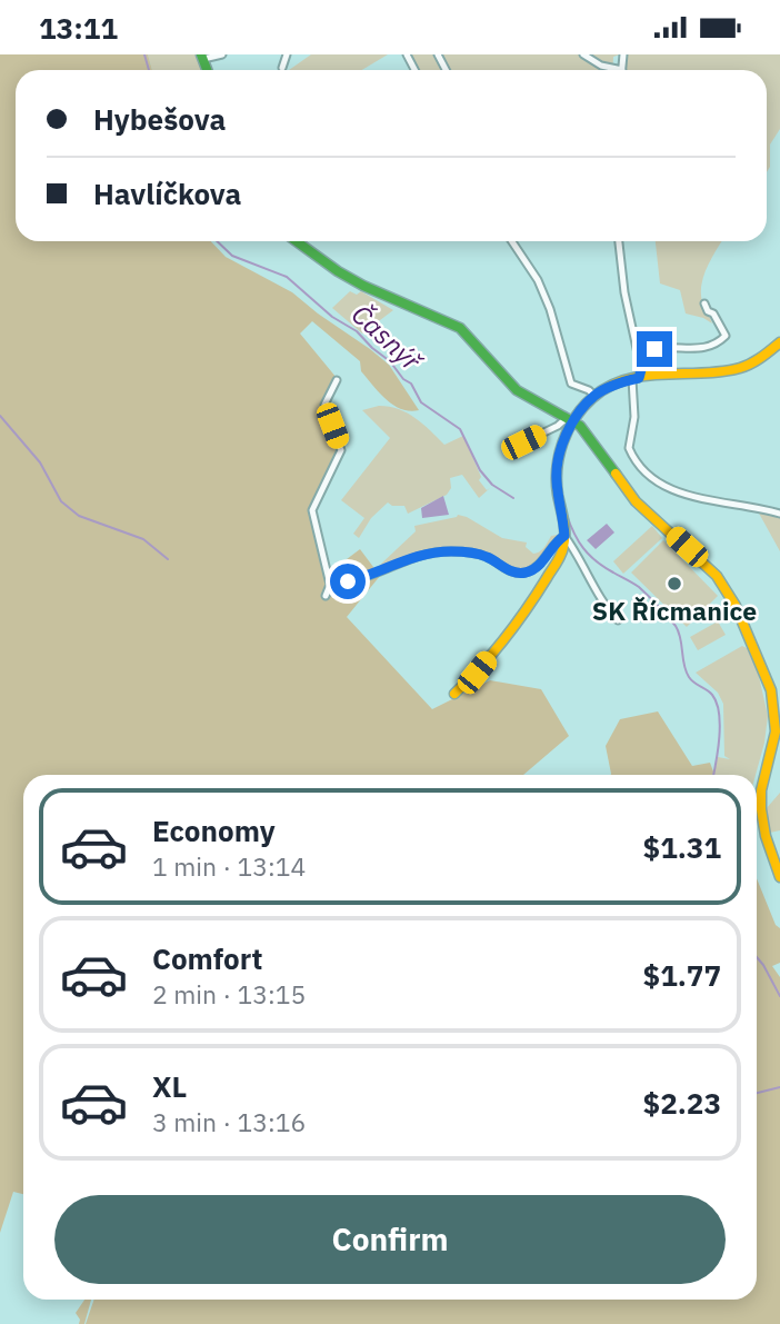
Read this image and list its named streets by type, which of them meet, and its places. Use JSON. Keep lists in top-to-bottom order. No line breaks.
{"water":["Časnýř"],"places":["SK Řícmanice"],"page":{"status":"13:11","banner":["Hybešova","Havlíčkova"],"list":[{"name":"Economy","note":"1 min · 13:14","value":"$1.31"},{"name":"Comfort","note":"2 min · 13:15","value":"$1.77"},{"name":"XL","note":"3 min · 13:16","value":"$2.23"}],"buttons":"Confirm"}}
